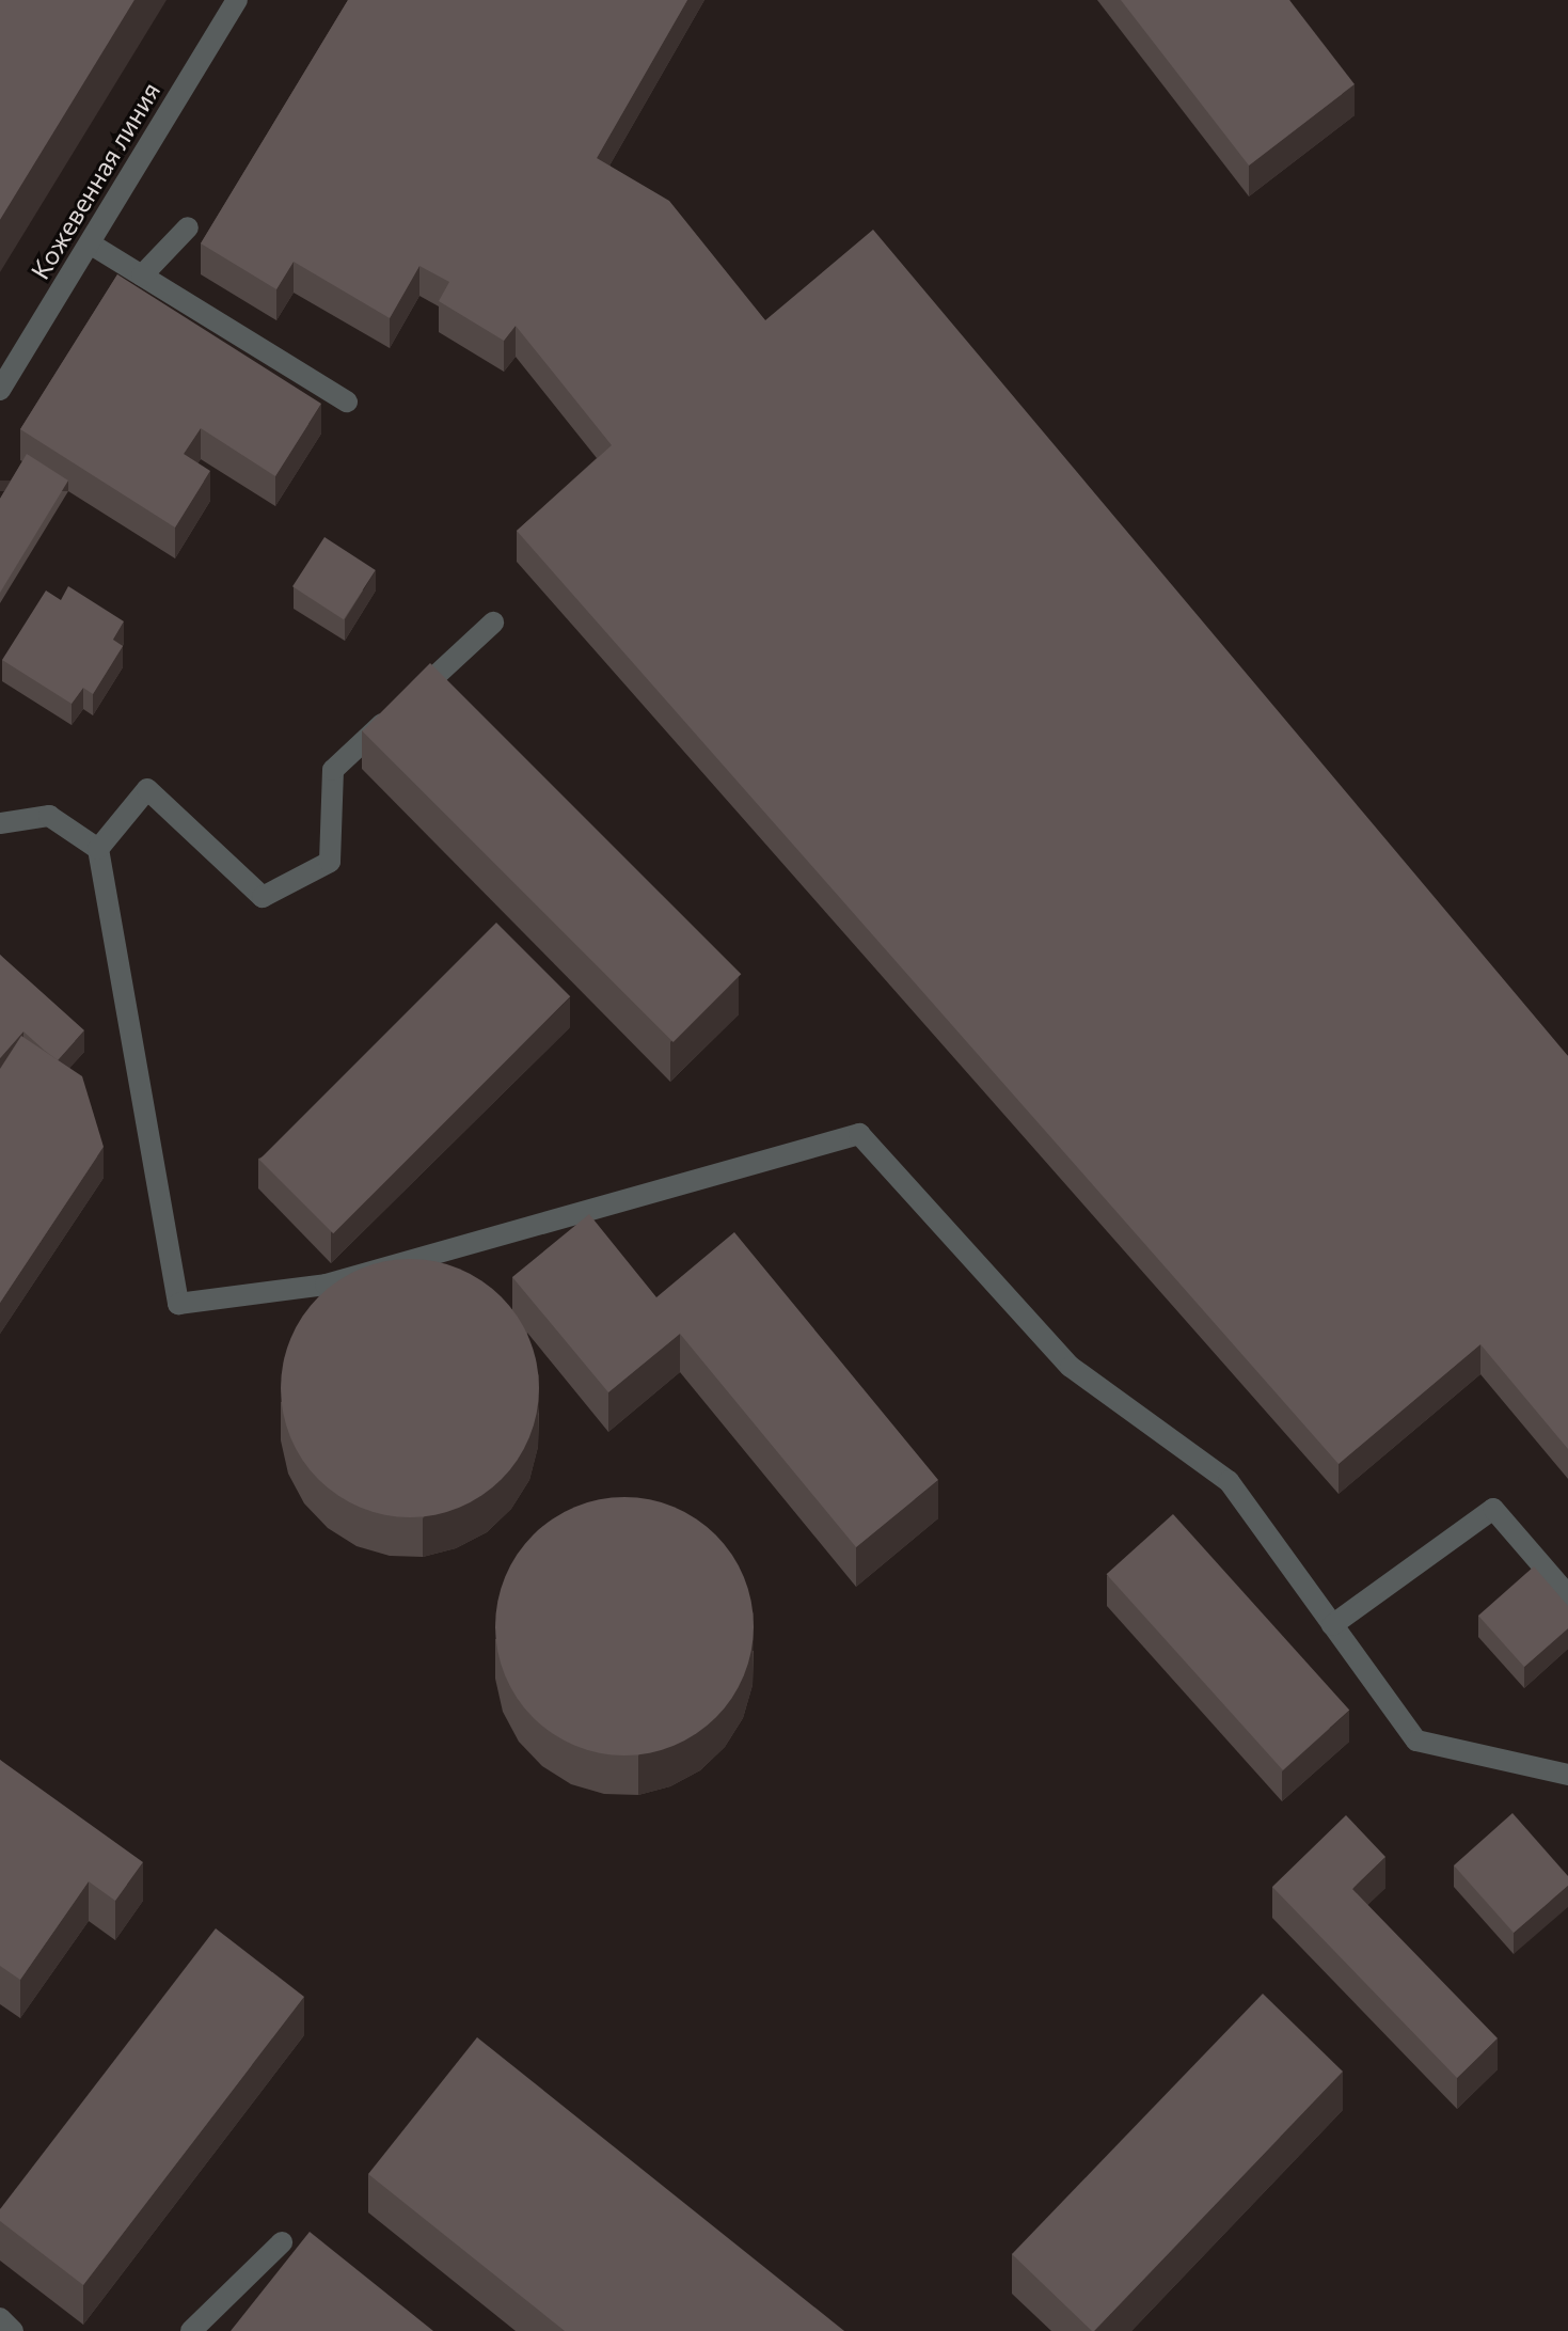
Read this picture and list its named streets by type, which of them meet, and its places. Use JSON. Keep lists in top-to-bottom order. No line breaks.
{"streets":{"street":["Кожевенная линия"]}}
